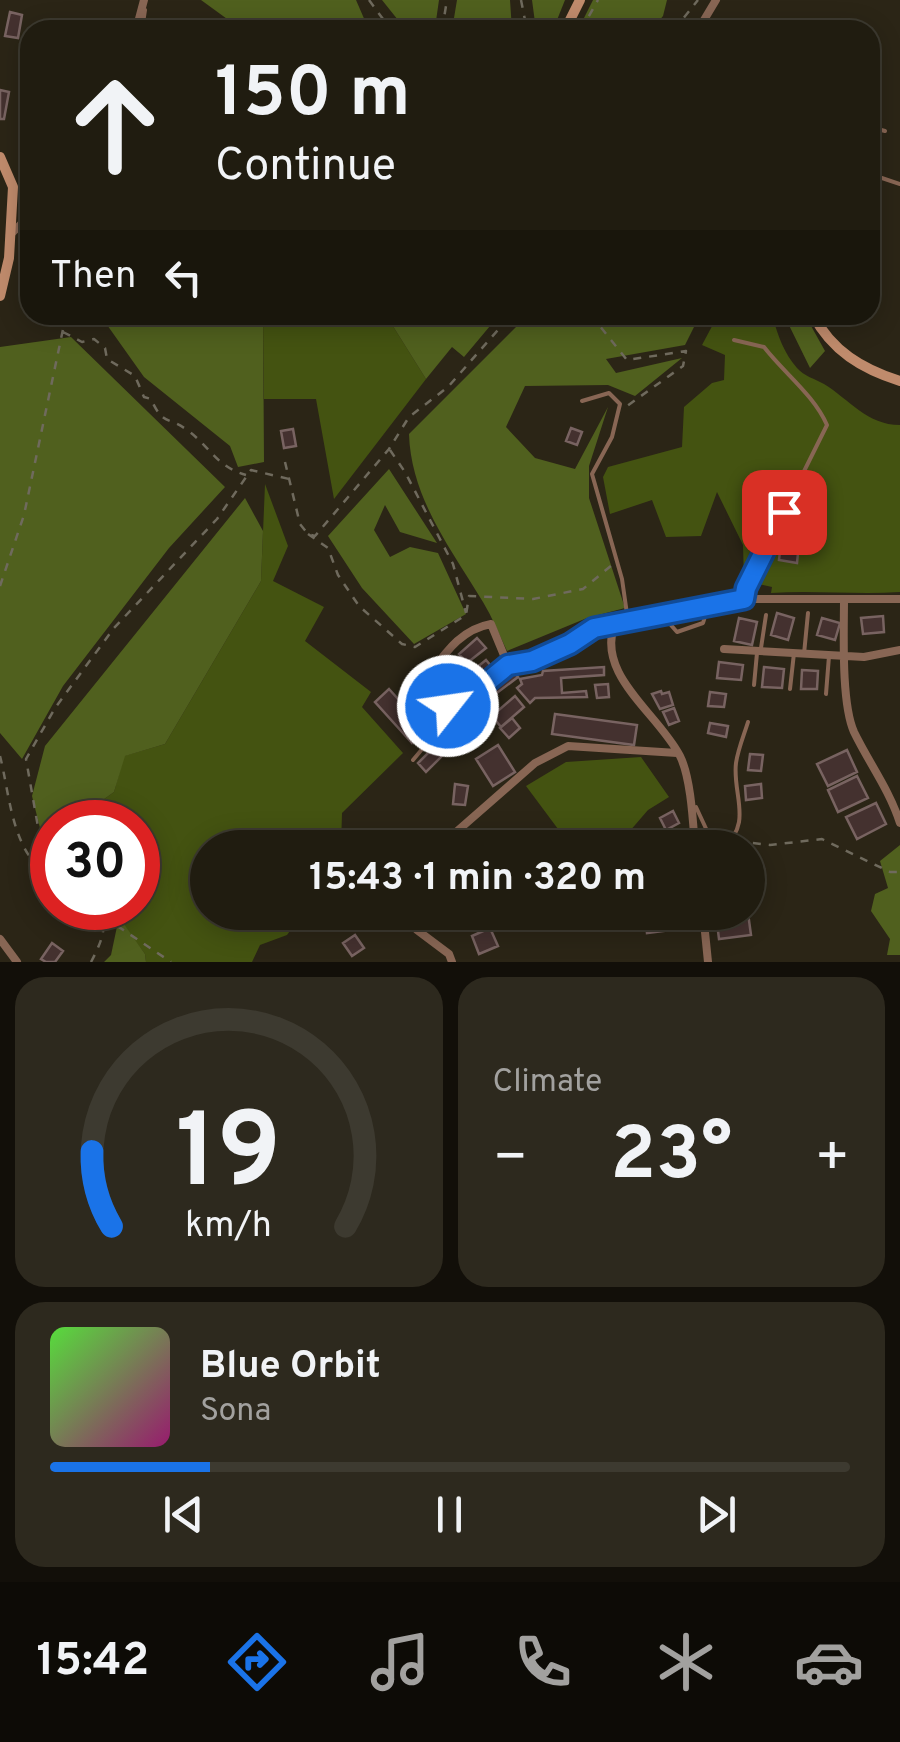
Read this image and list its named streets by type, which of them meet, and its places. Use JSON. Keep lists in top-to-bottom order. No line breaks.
{"page":{"turn":["150 m","Continue"],"then":"Then","limit":"30","trip":"15:43 · 1 min · 320 m","tile":"Climate","heat":["−","23°","+"],"song":["Blue Orbit","Sona"],"tabs":"15:42","gauge":["19","km/h"]}}
